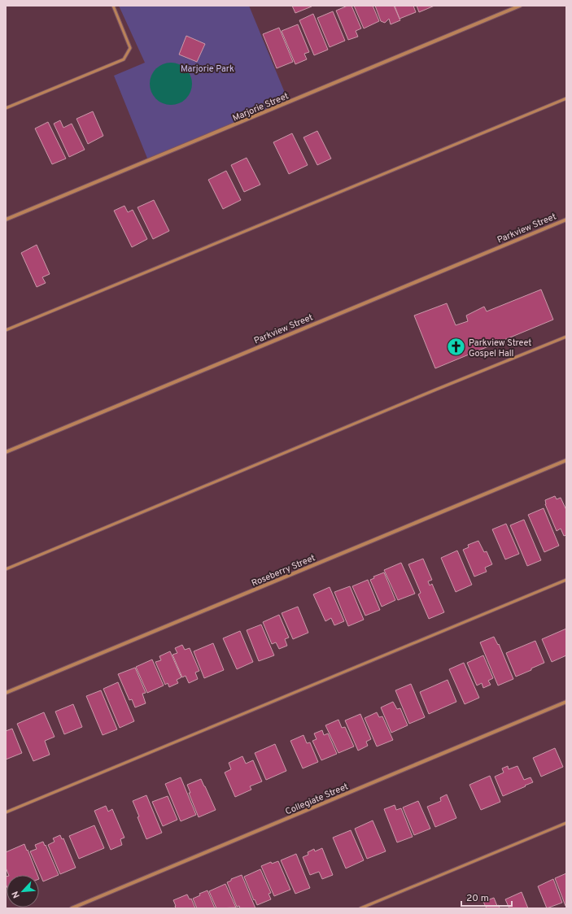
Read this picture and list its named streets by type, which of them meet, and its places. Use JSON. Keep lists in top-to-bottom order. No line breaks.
{"streets":{"street":["Marjorie Street","Parkview Street","Roseberry Street","Collegiate Street"]},"parks":["Marjorie Park"],"places":{"church":["Parkview Street Gospel Hall"]},"scale_bar":"20 m","north":"bottom left"}
